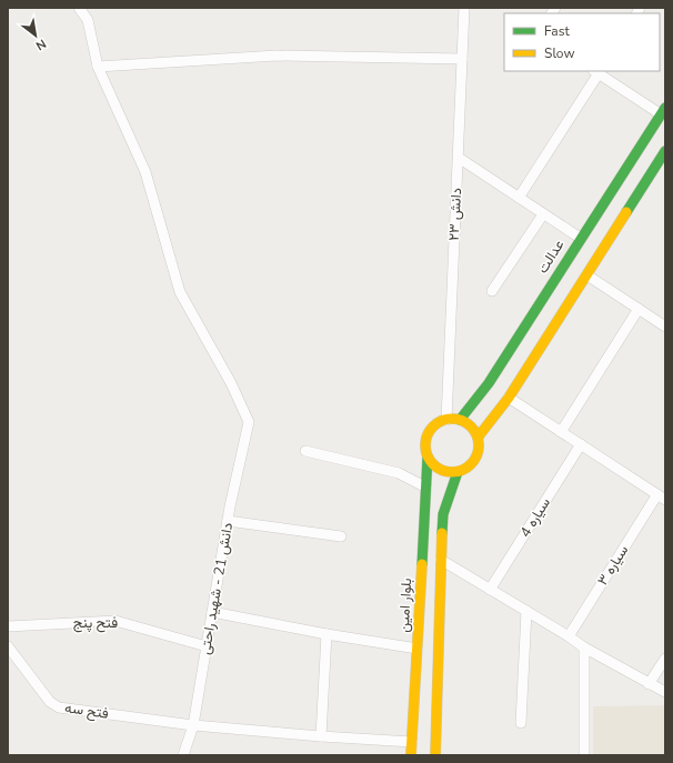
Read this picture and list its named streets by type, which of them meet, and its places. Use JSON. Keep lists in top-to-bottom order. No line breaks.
{"streets":{"street":["دانش ۲۳","عدالت","سیاره 4","سیاره ۳","دانش 21 - شهید راحتی","بلوار امین","فتح پنج","فتح سه"]},"crossings":[["دانش ۲۳","عدالت"],["دانش ۲۳","بلوار امین"],["عدالت","بلوار امین"],["دانش 21 - شهید راحتی","فتح پنج"],["دانش 21 - شهید راحتی","فتح سه"],["بلوار امین","فتح سه"]],"legend":["Fast","Slow"],"north":"bottom right"}
